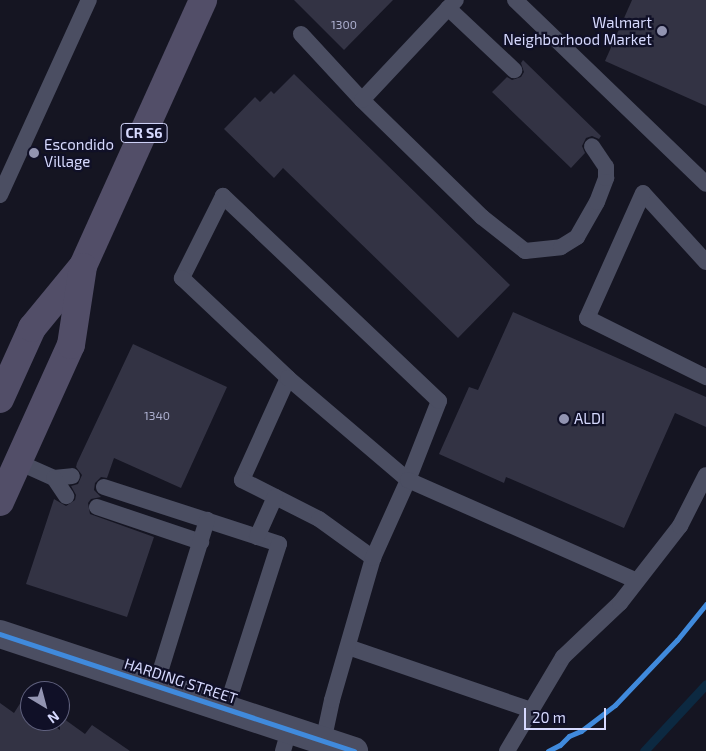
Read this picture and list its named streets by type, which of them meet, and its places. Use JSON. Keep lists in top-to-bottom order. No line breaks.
{"streets":{"main road":["CR S6"],"street":["HARDING STREET"]},"places":["Walmart Neighborhood Market","Escondido Village","ALDI"],"house_numbers":["1300","1340"],"scale_bar":"20 m","north":"bottom right"}
